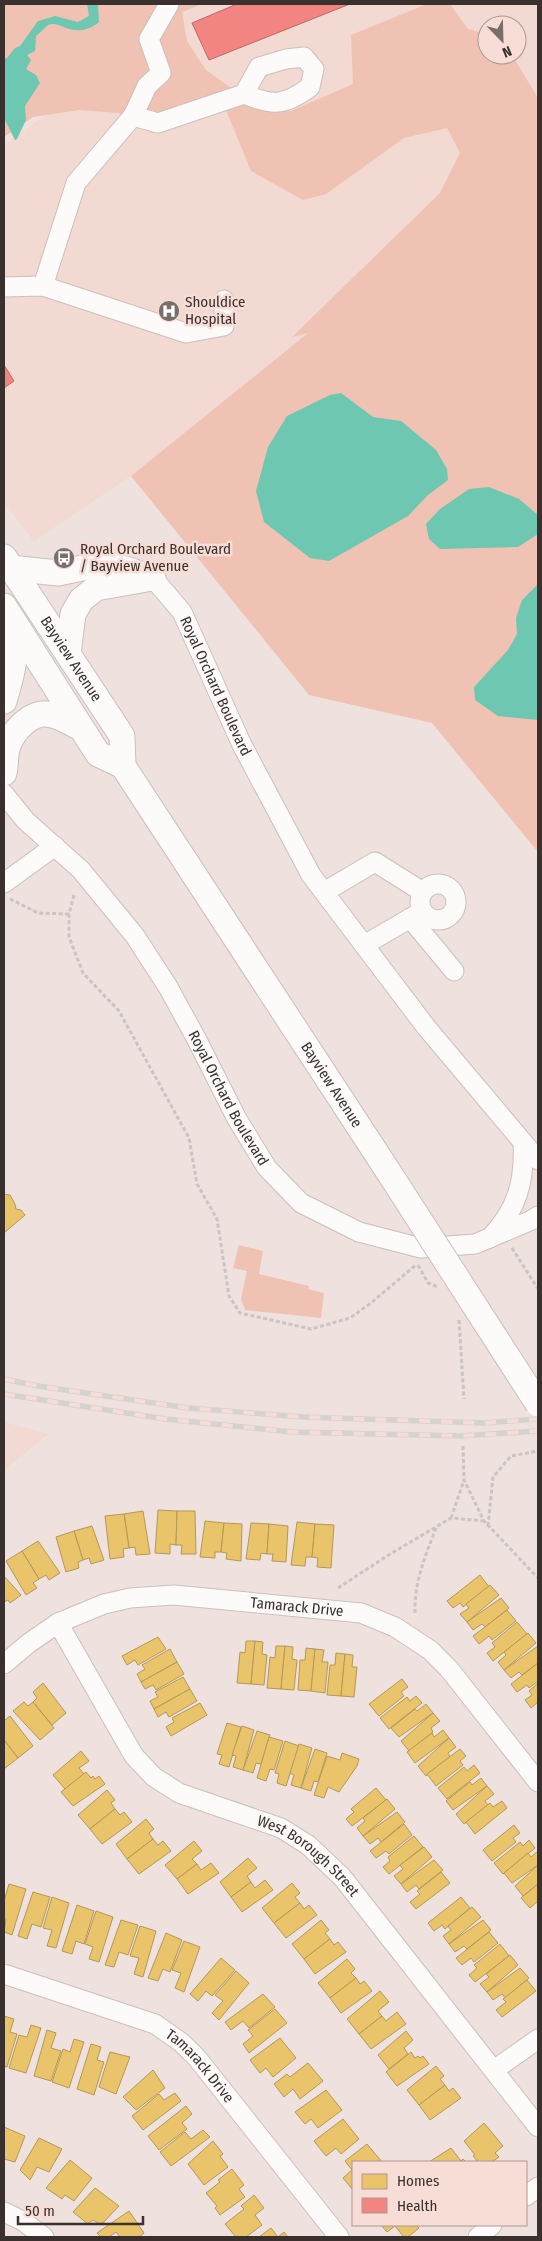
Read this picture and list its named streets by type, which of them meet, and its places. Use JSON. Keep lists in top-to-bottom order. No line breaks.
{"streets":{"main road":["Bayview Avenue"],"street":["Royal Orchard Boulevard","Tamarack Drive","West Borough Street"]},"crossings":[["Tamarack Drive","West Borough Street"]],"places":{"hospital":["Shouldice Hospital"],"bus stop":["Royal Orchard Boulevard / Bayview Avenue"]},"legend":["Homes","Health"],"scale_bar":"50 m","north":"bottom right"}
